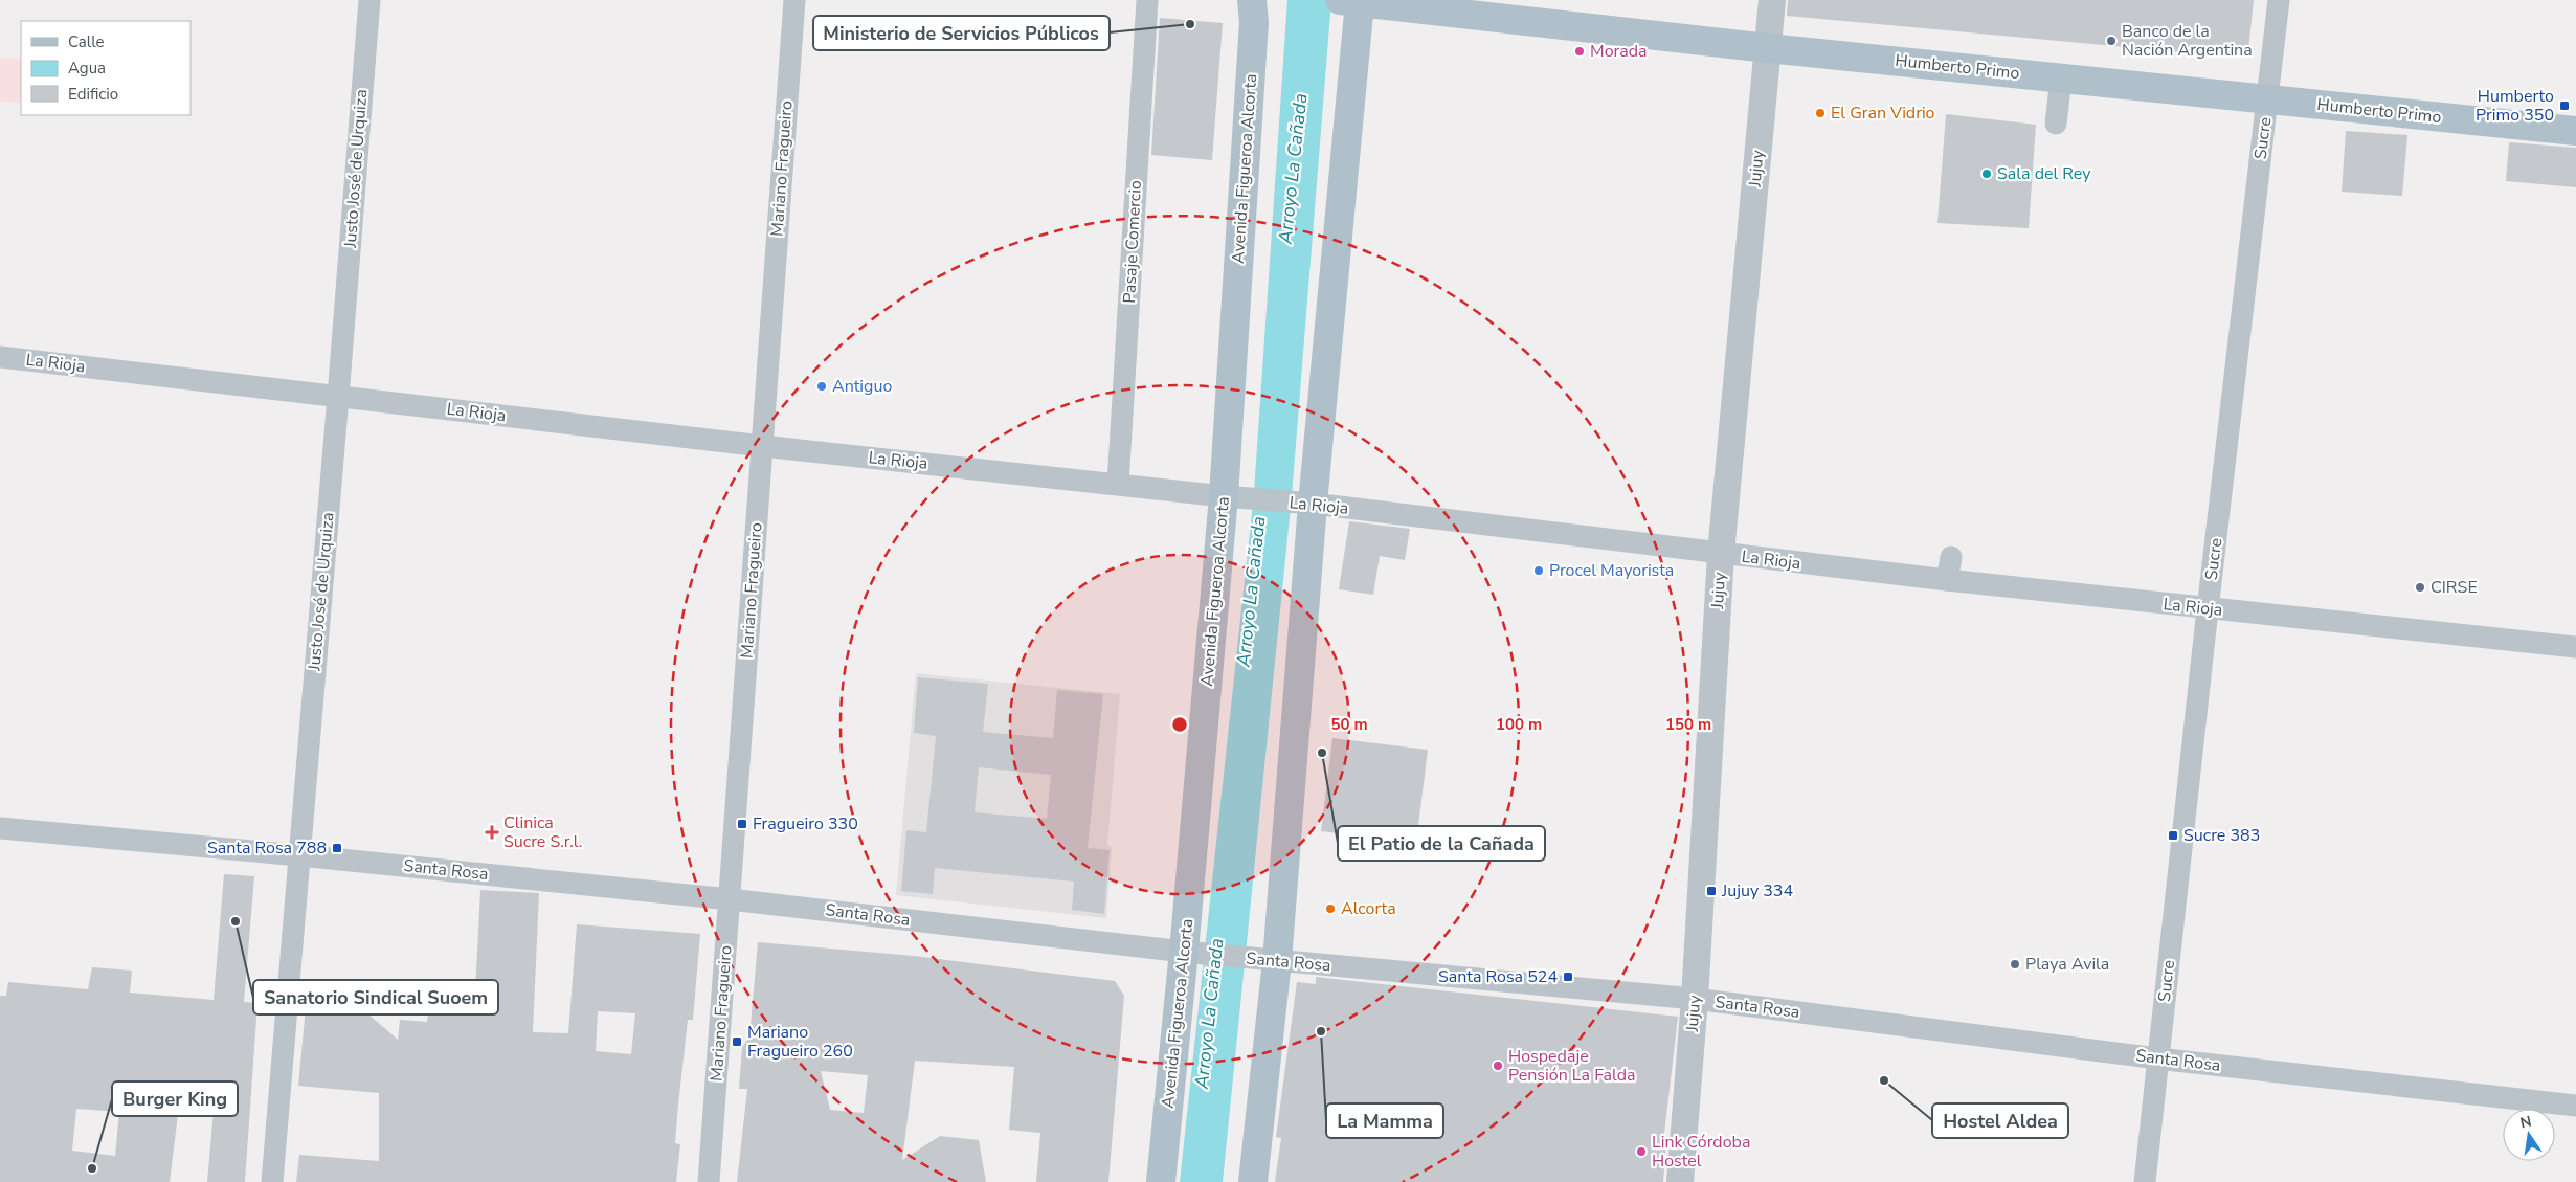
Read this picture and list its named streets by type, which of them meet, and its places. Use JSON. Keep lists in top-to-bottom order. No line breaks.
{"streets":{"main road":["Humberto Primo","Avenida Figueroa Alcorta"],"street":["Sucre","Justo José de Urquiza","Mariano Fragueiro","Jujuy","Pasaje Comercio","La Rioja","Santa Rosa"]},"crossings":[["Humberto Primo","Sucre"],["Humberto Primo","Jujuy"],["Sucre","La Rioja"],["Sucre","Santa Rosa"],["Justo José de Urquiza","La Rioja"],["Justo José de Urquiza","Santa Rosa"],["Mariano Fragueiro","La Rioja"],["Mariano Fragueiro","Santa Rosa"],["Avenida Figueroa Alcorta","La Rioja"],["Avenida Figueroa Alcorta","Santa Rosa"],["Jujuy","La Rioja"],["Jujuy","Santa Rosa"],["Pasaje Comercio","La Rioja"]],"water":["Arroyo La Cañada"],"places":{"other":["Ministerio de Servicios Públicos","Banco de la Nación Argentina","Morada","El Gran Vidrio","Sala del Rey","Antiguo","Procel Mayorista","CIRSE","El Patio de la Cañada","Alcorta","Sanatorio Sindical Suoem","Playa Avila","La Mamma","Hospedaje Pensión La Falda","Hostel Aldea","Link Córdoba Hostel","Burger King"],"transit":["Humberto Primo 350","Fragueiro 330","Sucre 383","Santa Rosa 788","Jujuy 334","Santa Rosa 524","Mariano Fragueiro 260"],"health":["Clinica Sucre S.r.l."]},"legend":["Calle","Agua","Edificio"],"north":"top","rings":["50 m","100 m","150 m"]}
